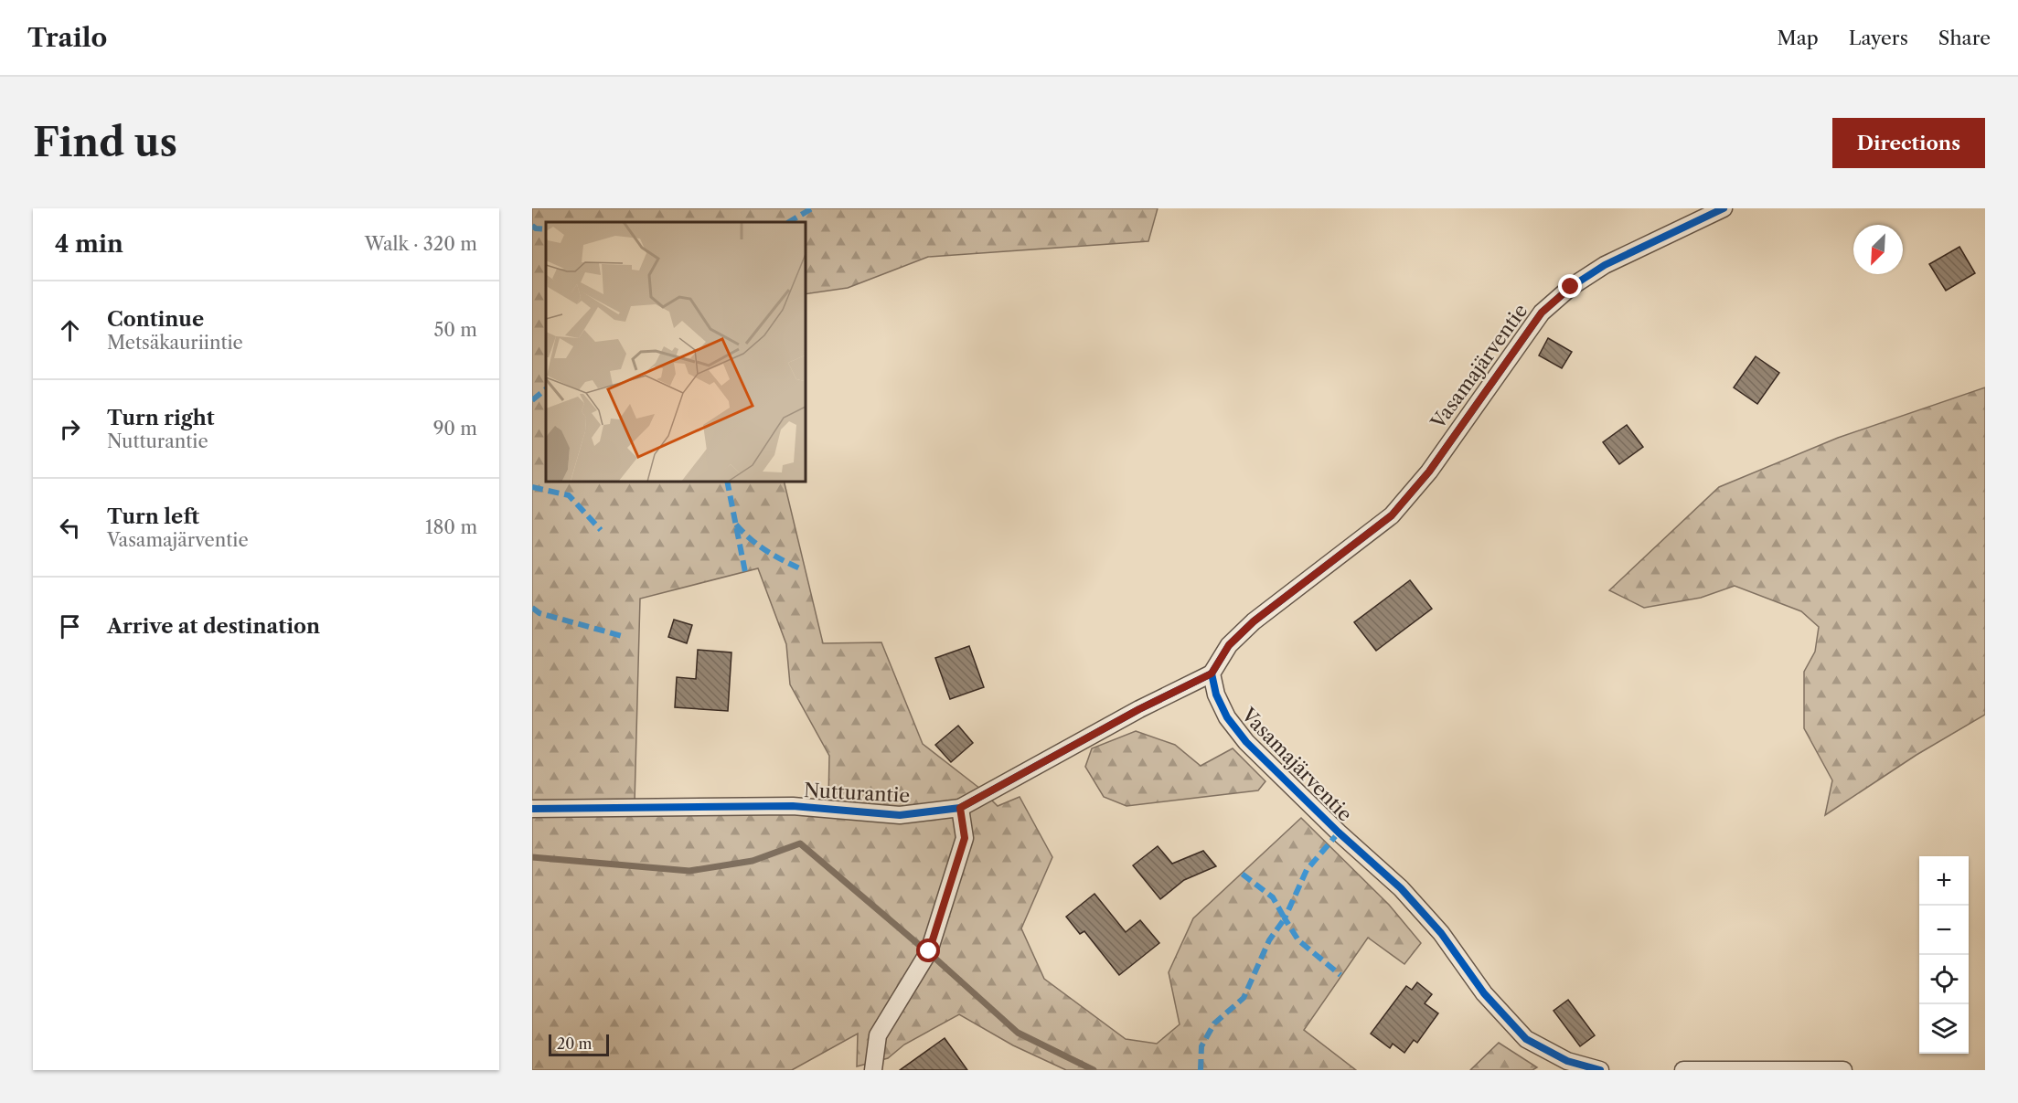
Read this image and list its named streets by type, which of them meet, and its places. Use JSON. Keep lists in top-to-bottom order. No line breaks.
{"streets":{"street":["Vasamajärventie","Nutturantie"]},"crossings":[["Vasamajärventie","Nutturantie"]],"scale_bar":"20 m","north":"bottom left","page":{"header":"Trailo","nav":["Map","Layers","Share"],"buttons":"Directions","title":"Find us","heading":["4 min","Walk · 320 m"],"list":[["Continue","Metsäkauriintie","50 m"],["Turn right","Nutturantie","90 m"],["Turn left","Vasamajärventie","180 m"],"Arrive at destination"],"map_buttons":["+","−"],"scale":"20 m"}}
